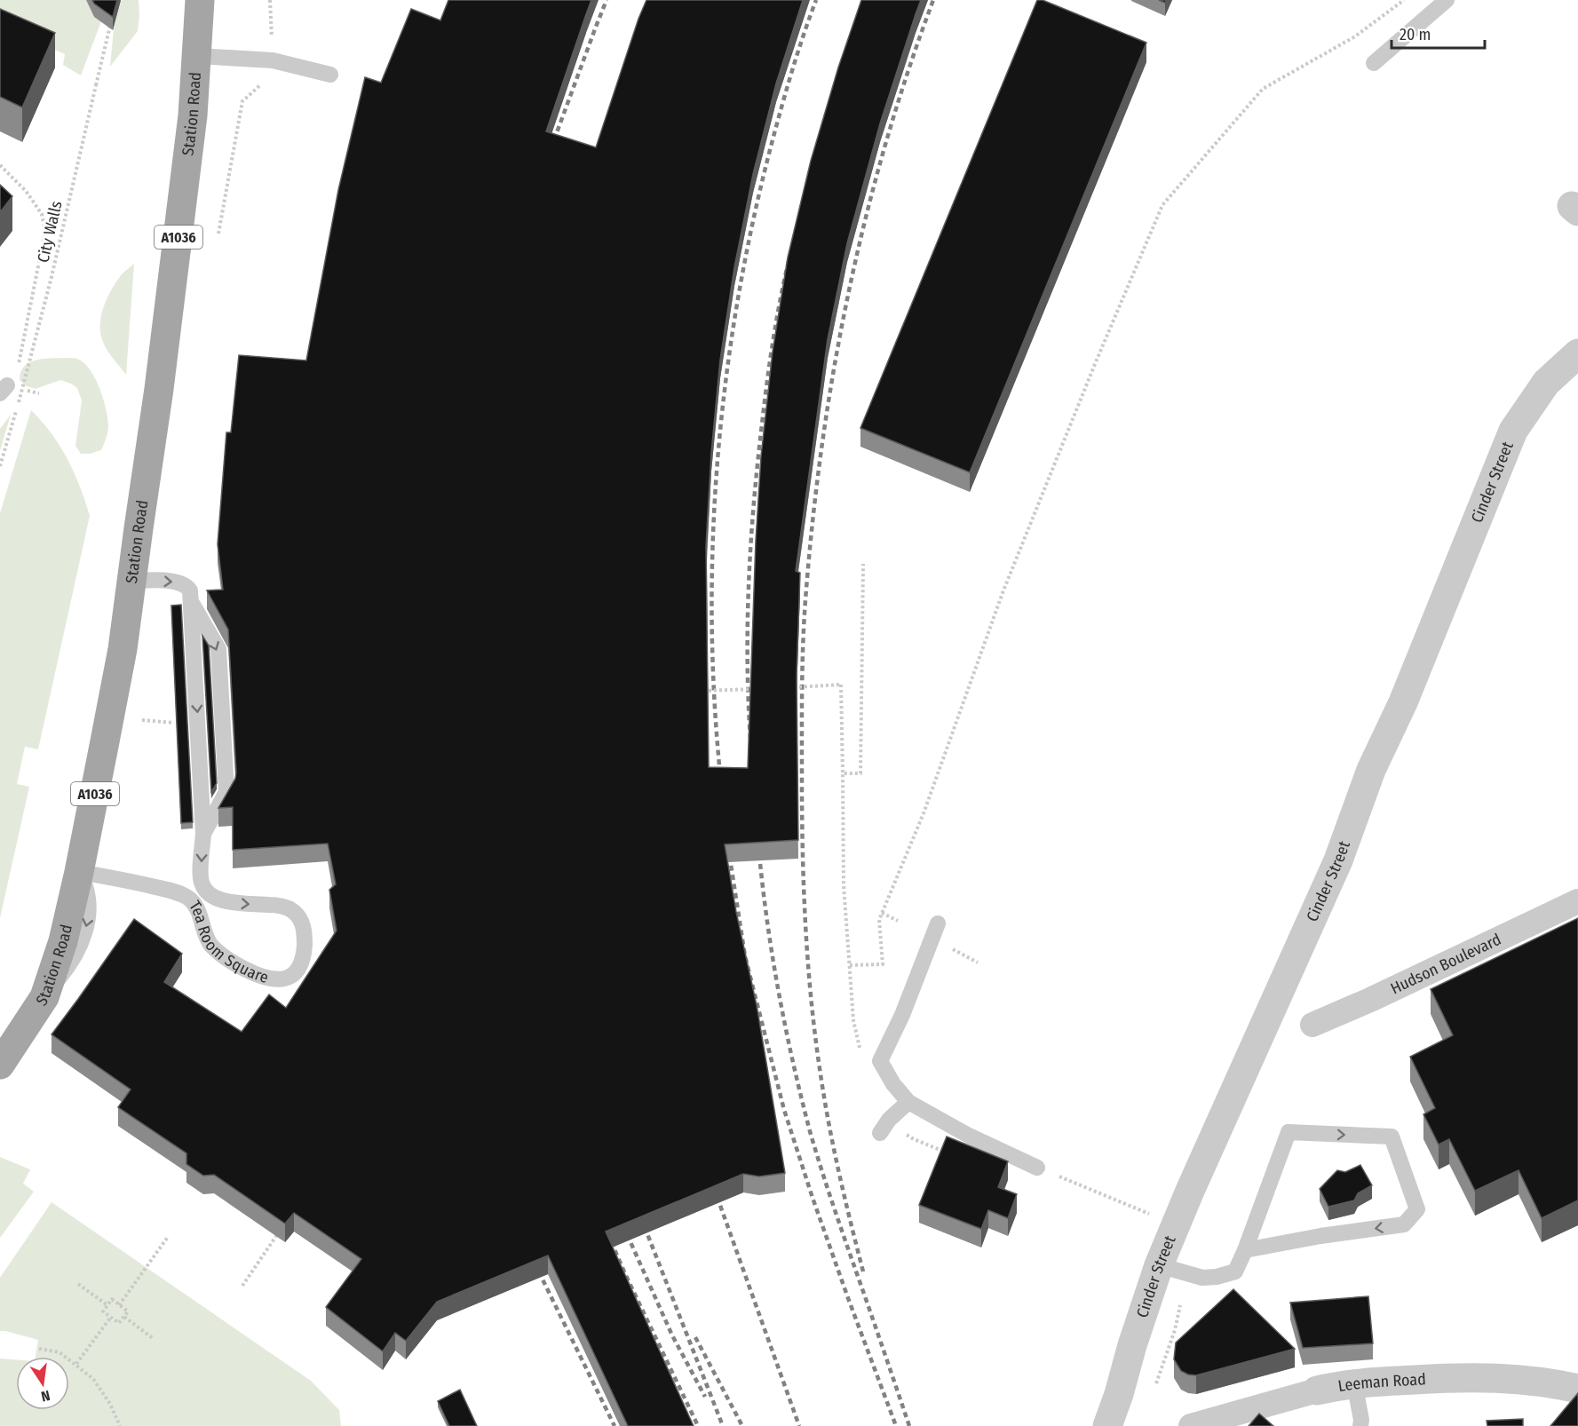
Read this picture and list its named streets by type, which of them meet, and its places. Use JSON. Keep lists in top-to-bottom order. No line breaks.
{"streets":{"main road":["Station Road","A1036"],"street":["Cinder Street","Hudson Boulevard","Leeman Road"],"lane":["Tea Room Square"],"path":["City Walls"]},"crossings":[["Station Road","Tea Room Square"]],"scale_bar":"20 m","north":"bottom"}
